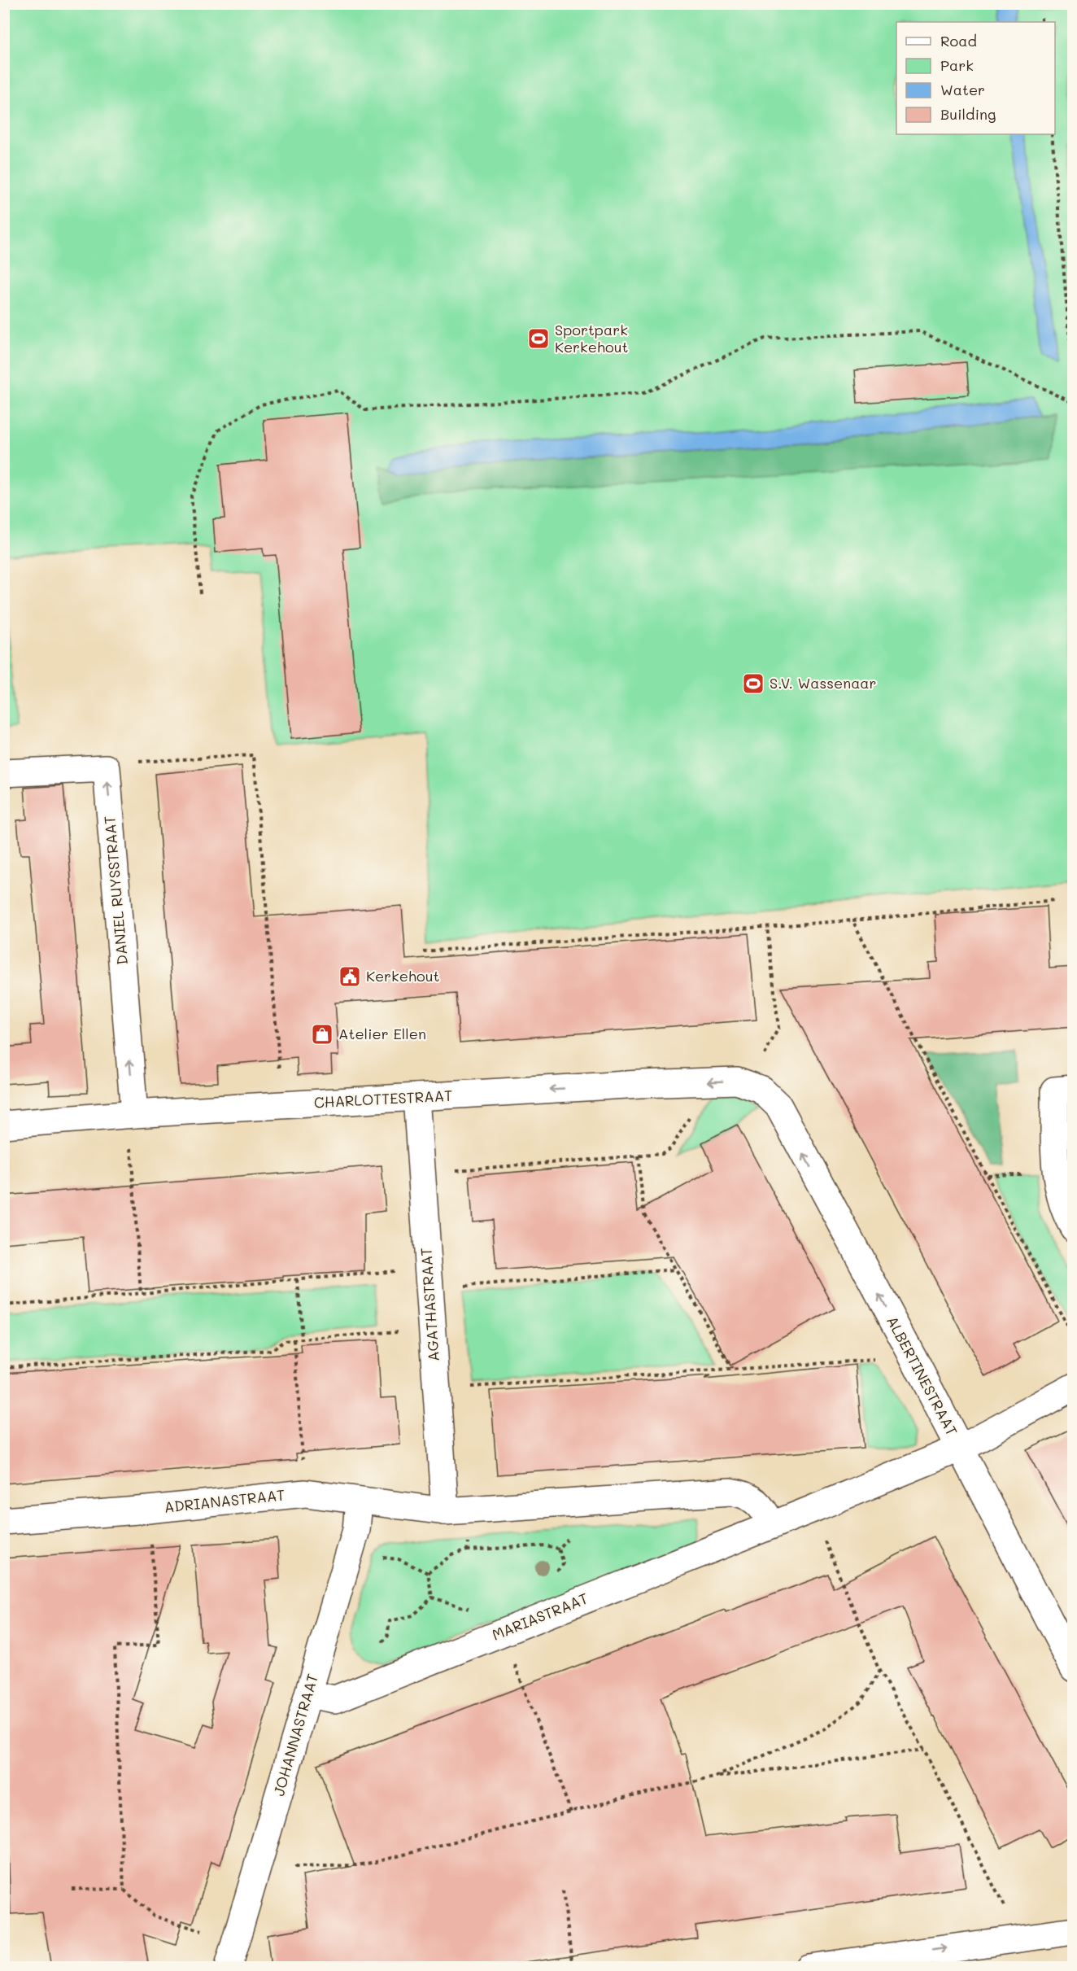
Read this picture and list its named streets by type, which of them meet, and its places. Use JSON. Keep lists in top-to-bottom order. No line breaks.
{"streets":{"street":["DANIEL RUYSSTRAAT","CHARLOTTESTRAAT","AGATHASTRAAT","ALBERTINESTRAAT","ADRIANASTRAAT","MARIASTRAAT","JOHANNASTRAAT"]},"crossings":[["DANIEL RUYSSTRAAT","CHARLOTTESTRAAT"],["CHARLOTTESTRAAT","AGATHASTRAAT"],["CHARLOTTESTRAAT","ALBERTINESTRAAT"],["AGATHASTRAAT","ADRIANASTRAAT"],["ALBERTINESTRAAT","MARIASTRAAT"],["ADRIANASTRAAT","JOHANNASTRAAT"],["MARIASTRAAT","JOHANNASTRAAT"]],"one_way":["DANIEL RUYSSTRAAT","CHARLOTTESTRAAT","ALBERTINESTRAAT"],"places":{"sports":["Sportpark Kerkehout","S.V. Wassenaar"],"public building":["Kerkehout"],"shop":["Atelier Ellen"]},"legend":["Road","Park","Water","Building"]}
